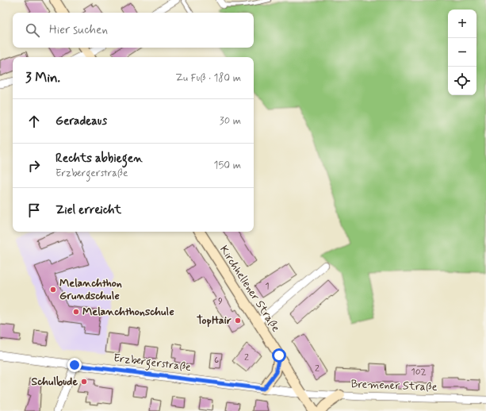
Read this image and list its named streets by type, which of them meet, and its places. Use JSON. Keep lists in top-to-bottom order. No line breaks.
{"streets":{"main road":["Kirchhellener Straße"],"street":["Erzbergerstraße","Bremener Straße"]},"crossings":[["Kirchhellener Straße","Erzbergerstraße"],["Kirchhellener Straße","Bremener Straße"],["Erzbergerstraße","Bremener Straße"]],"places":["Melanchthon Grundschule","Melanchthonschule","TopHair","Schulbude"],"house_numbers":["1","9","2","6","2","102"],"page":{"map_buttons":["+","−"],"search":"Hier suchen","heading":["3 Min.","Zu Fuß · 180 m"],"list":[["Geradeaus","30 m"],["Rechts abbiegen","Erzbergerstraße","150 m"],"Ziel erreicht"]}}
